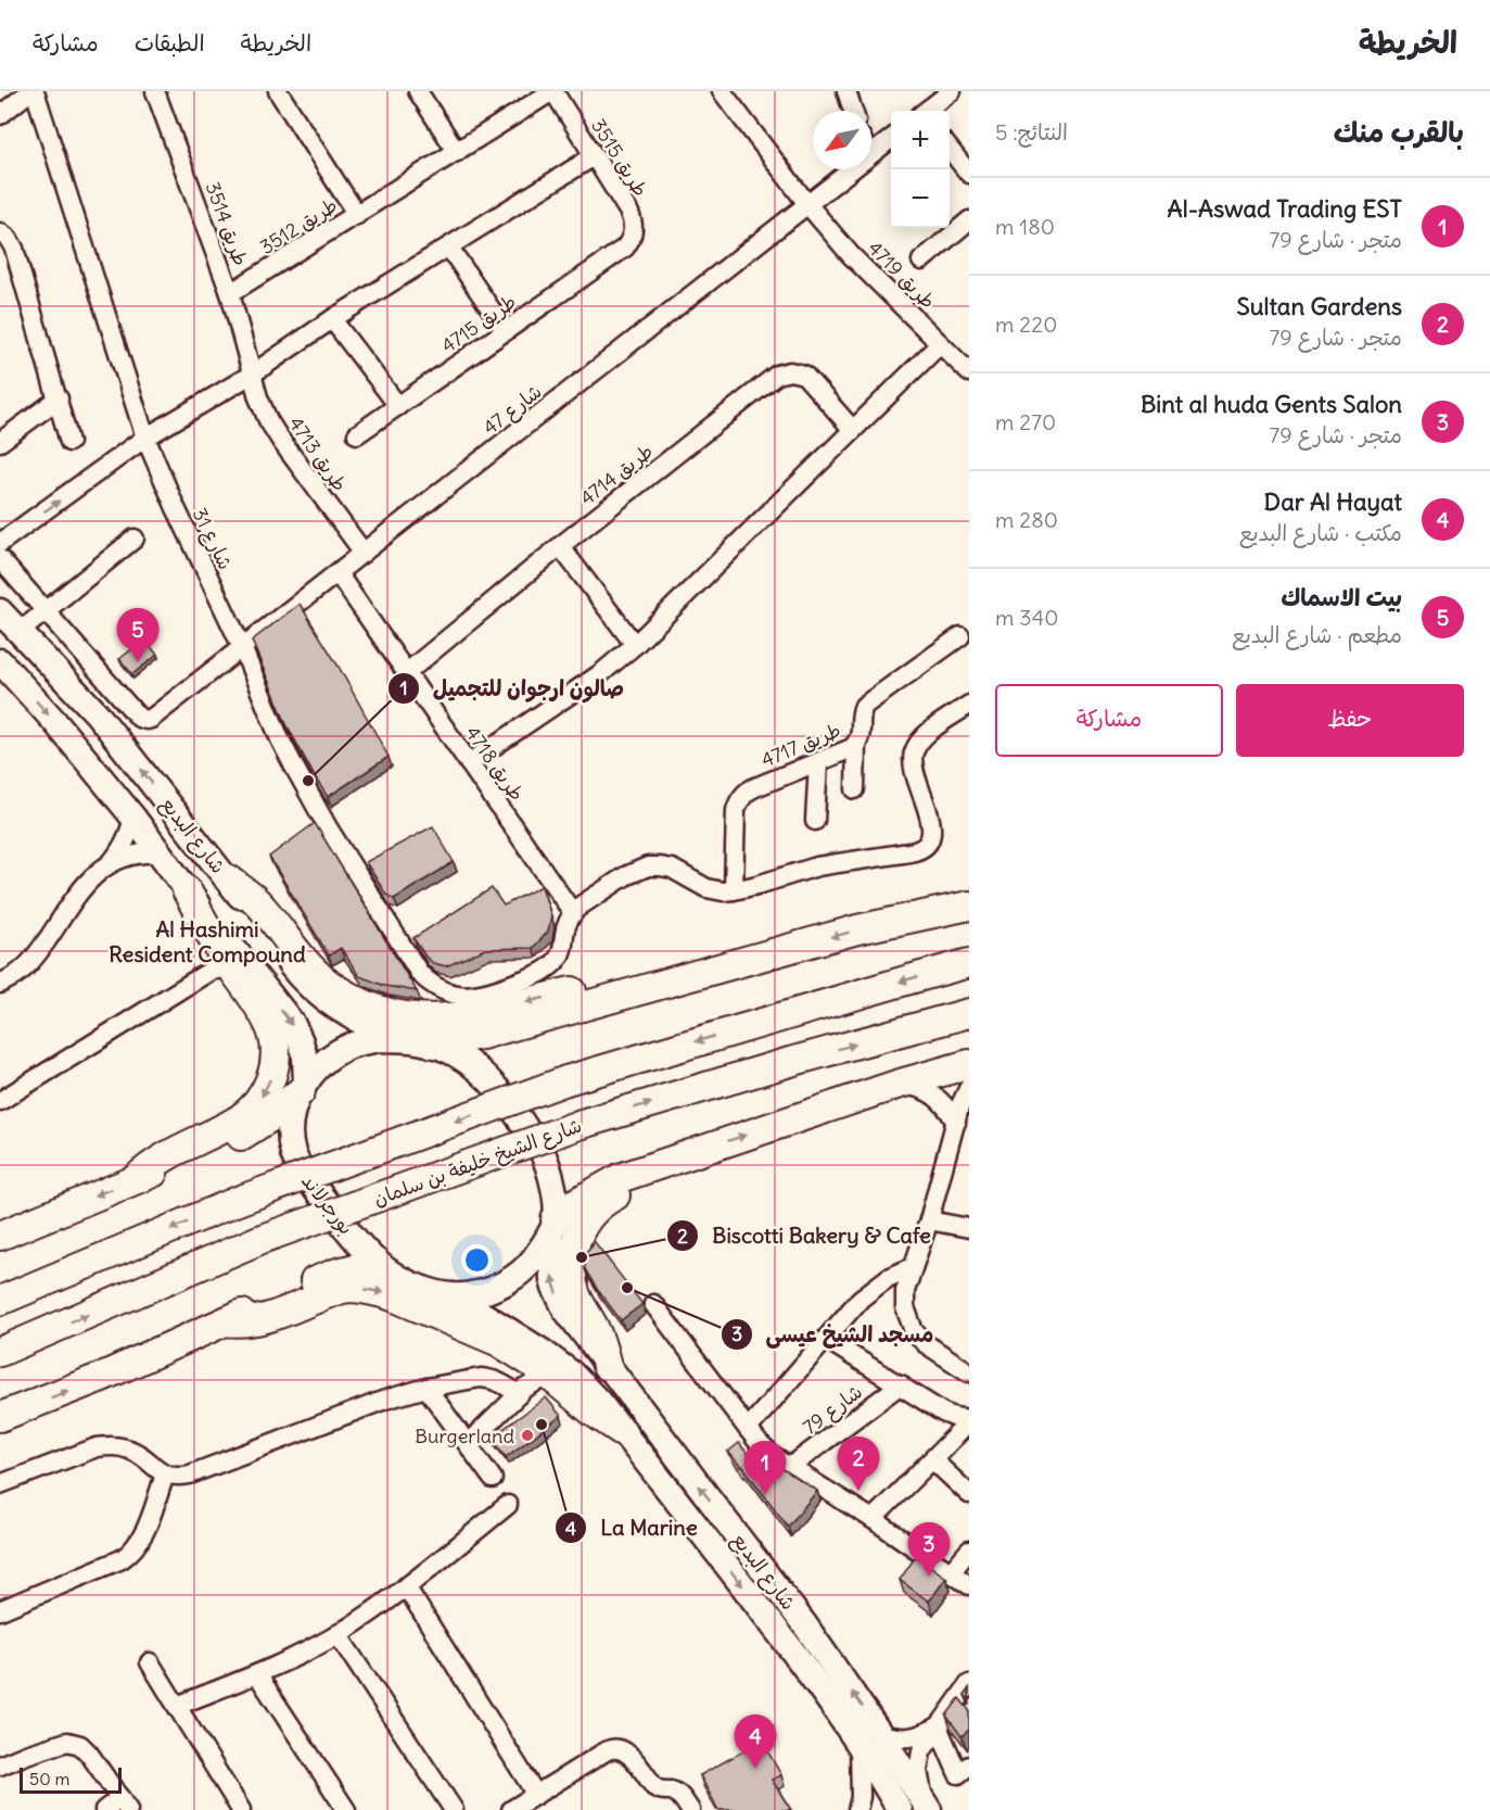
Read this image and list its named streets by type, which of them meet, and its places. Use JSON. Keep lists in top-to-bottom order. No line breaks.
{"streets":{"highway":["شارع الشيخ خليفة بن سلمان"],"main road":["شارع البديع","بورجرلاند"],"street":["طريق 3515","طريق 3514","طريق 3512","طريق 4719","طريق 4715","شارع 47","طريق 4713","طريق 4714","شارع 31","طريق 4717","طريق 4718","شارع 79"]},"crossings":[["طريق 3515","طريق 3512"],["طريق 3515","طريق 4715"],["طريق 3514","طريق 3512"],["طريق 3514","طريق 4713"],["طريق 4719","شارع 47"],["شارع 47","طريق 4713"],["شارع 47","شارع 31"],["شارع 47","طريق 4718"],["طريق 4714","طريق 4718"],["شارع 31","طريق 4718"],["شارع البديع","بورجرلاند"]],"districts":["Al Hashimi Resident Compound"],"places":["صالون ارجوان للتجميل","Biscotti Bakery & Cafe","مسجد الشيخ عيسى","La Marine","Burgerland"],"scale_bar":"50 m","north":"bottom left","page":{"header":"الخريطة","nav":["الخريطة","الطبقات","مشاركة"],"heading":["بالقرب منك","النتائج: 5"],"map_buttons":["+","−"],"list":[{"mark":"1","name":"Al-Aswad Trading EST","note":"متجر · شارع 79","value":"180 m"},{"mark":"2","name":"Sultan Gardens","note":"متجر · شارع 79","value":"220 m"},{"mark":"3","name":"Bint al huda Gents Salon","note":"متجر · شارع 79","value":"270 m"},{"mark":"4","name":"Dar Al Hayat","note":"مكتب · شارع البديع","value":"280 m"},{"mark":"5","name":"بيت الاسماك","note":"مطعم · شارع البديع","value":"340 m"}],"pins":["5","2","1","3","4"],"buttons":["حفظ","مشاركة"],"scale":"50 m"}}
